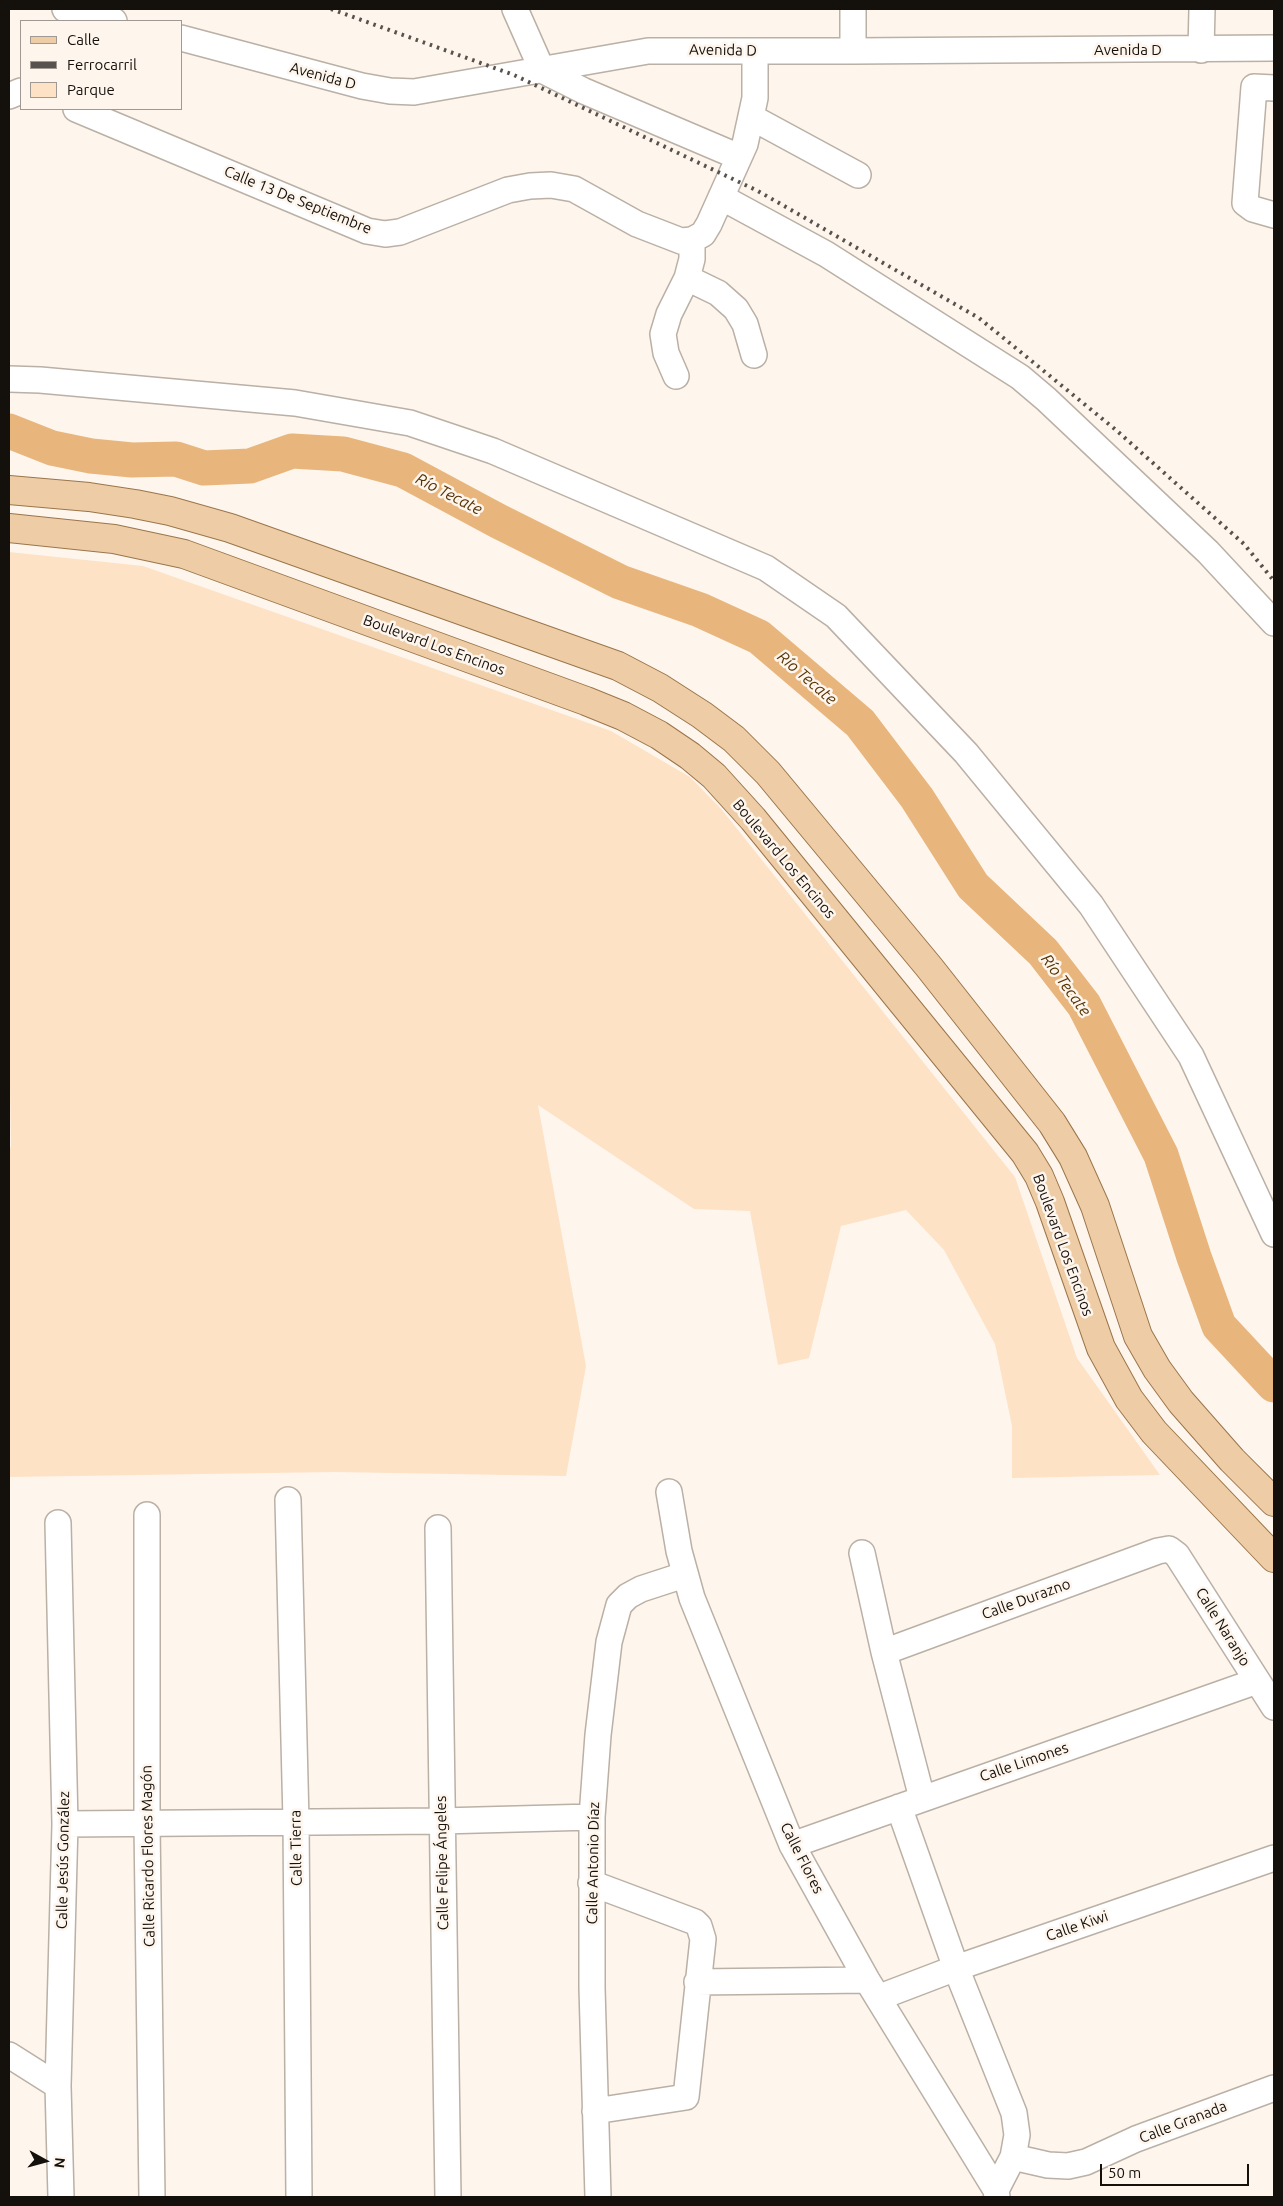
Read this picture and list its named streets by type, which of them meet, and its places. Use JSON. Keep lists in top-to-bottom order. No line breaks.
{"streets":{"main road":["Boulevard Los Encinos"],"street":["Avenida D","Calle 13 De Septiembre","Calle Durazno","Calle Naranjo","Calle Limones","Calle Tierra","Calle Ricardo Flores Magón","Calle Flores","Calle Jesús González","Calle Felipe Ángeles","Calle Antonio Díaz","Calle Kiwi","Calle Granada"]},"crossings":[["Calle Durazno","Calle Naranjo"],["Calle Naranjo","Calle Limones"],["Calle Limones","Calle Flores"],["Calle Flores","Calle Antonio Díaz"],["Calle Flores","Calle Kiwi"]],"water":["Río Tecate"],"legend":["Calle","Ferrocarril","Parque"],"scale_bar":"50 m","north":"right"}
